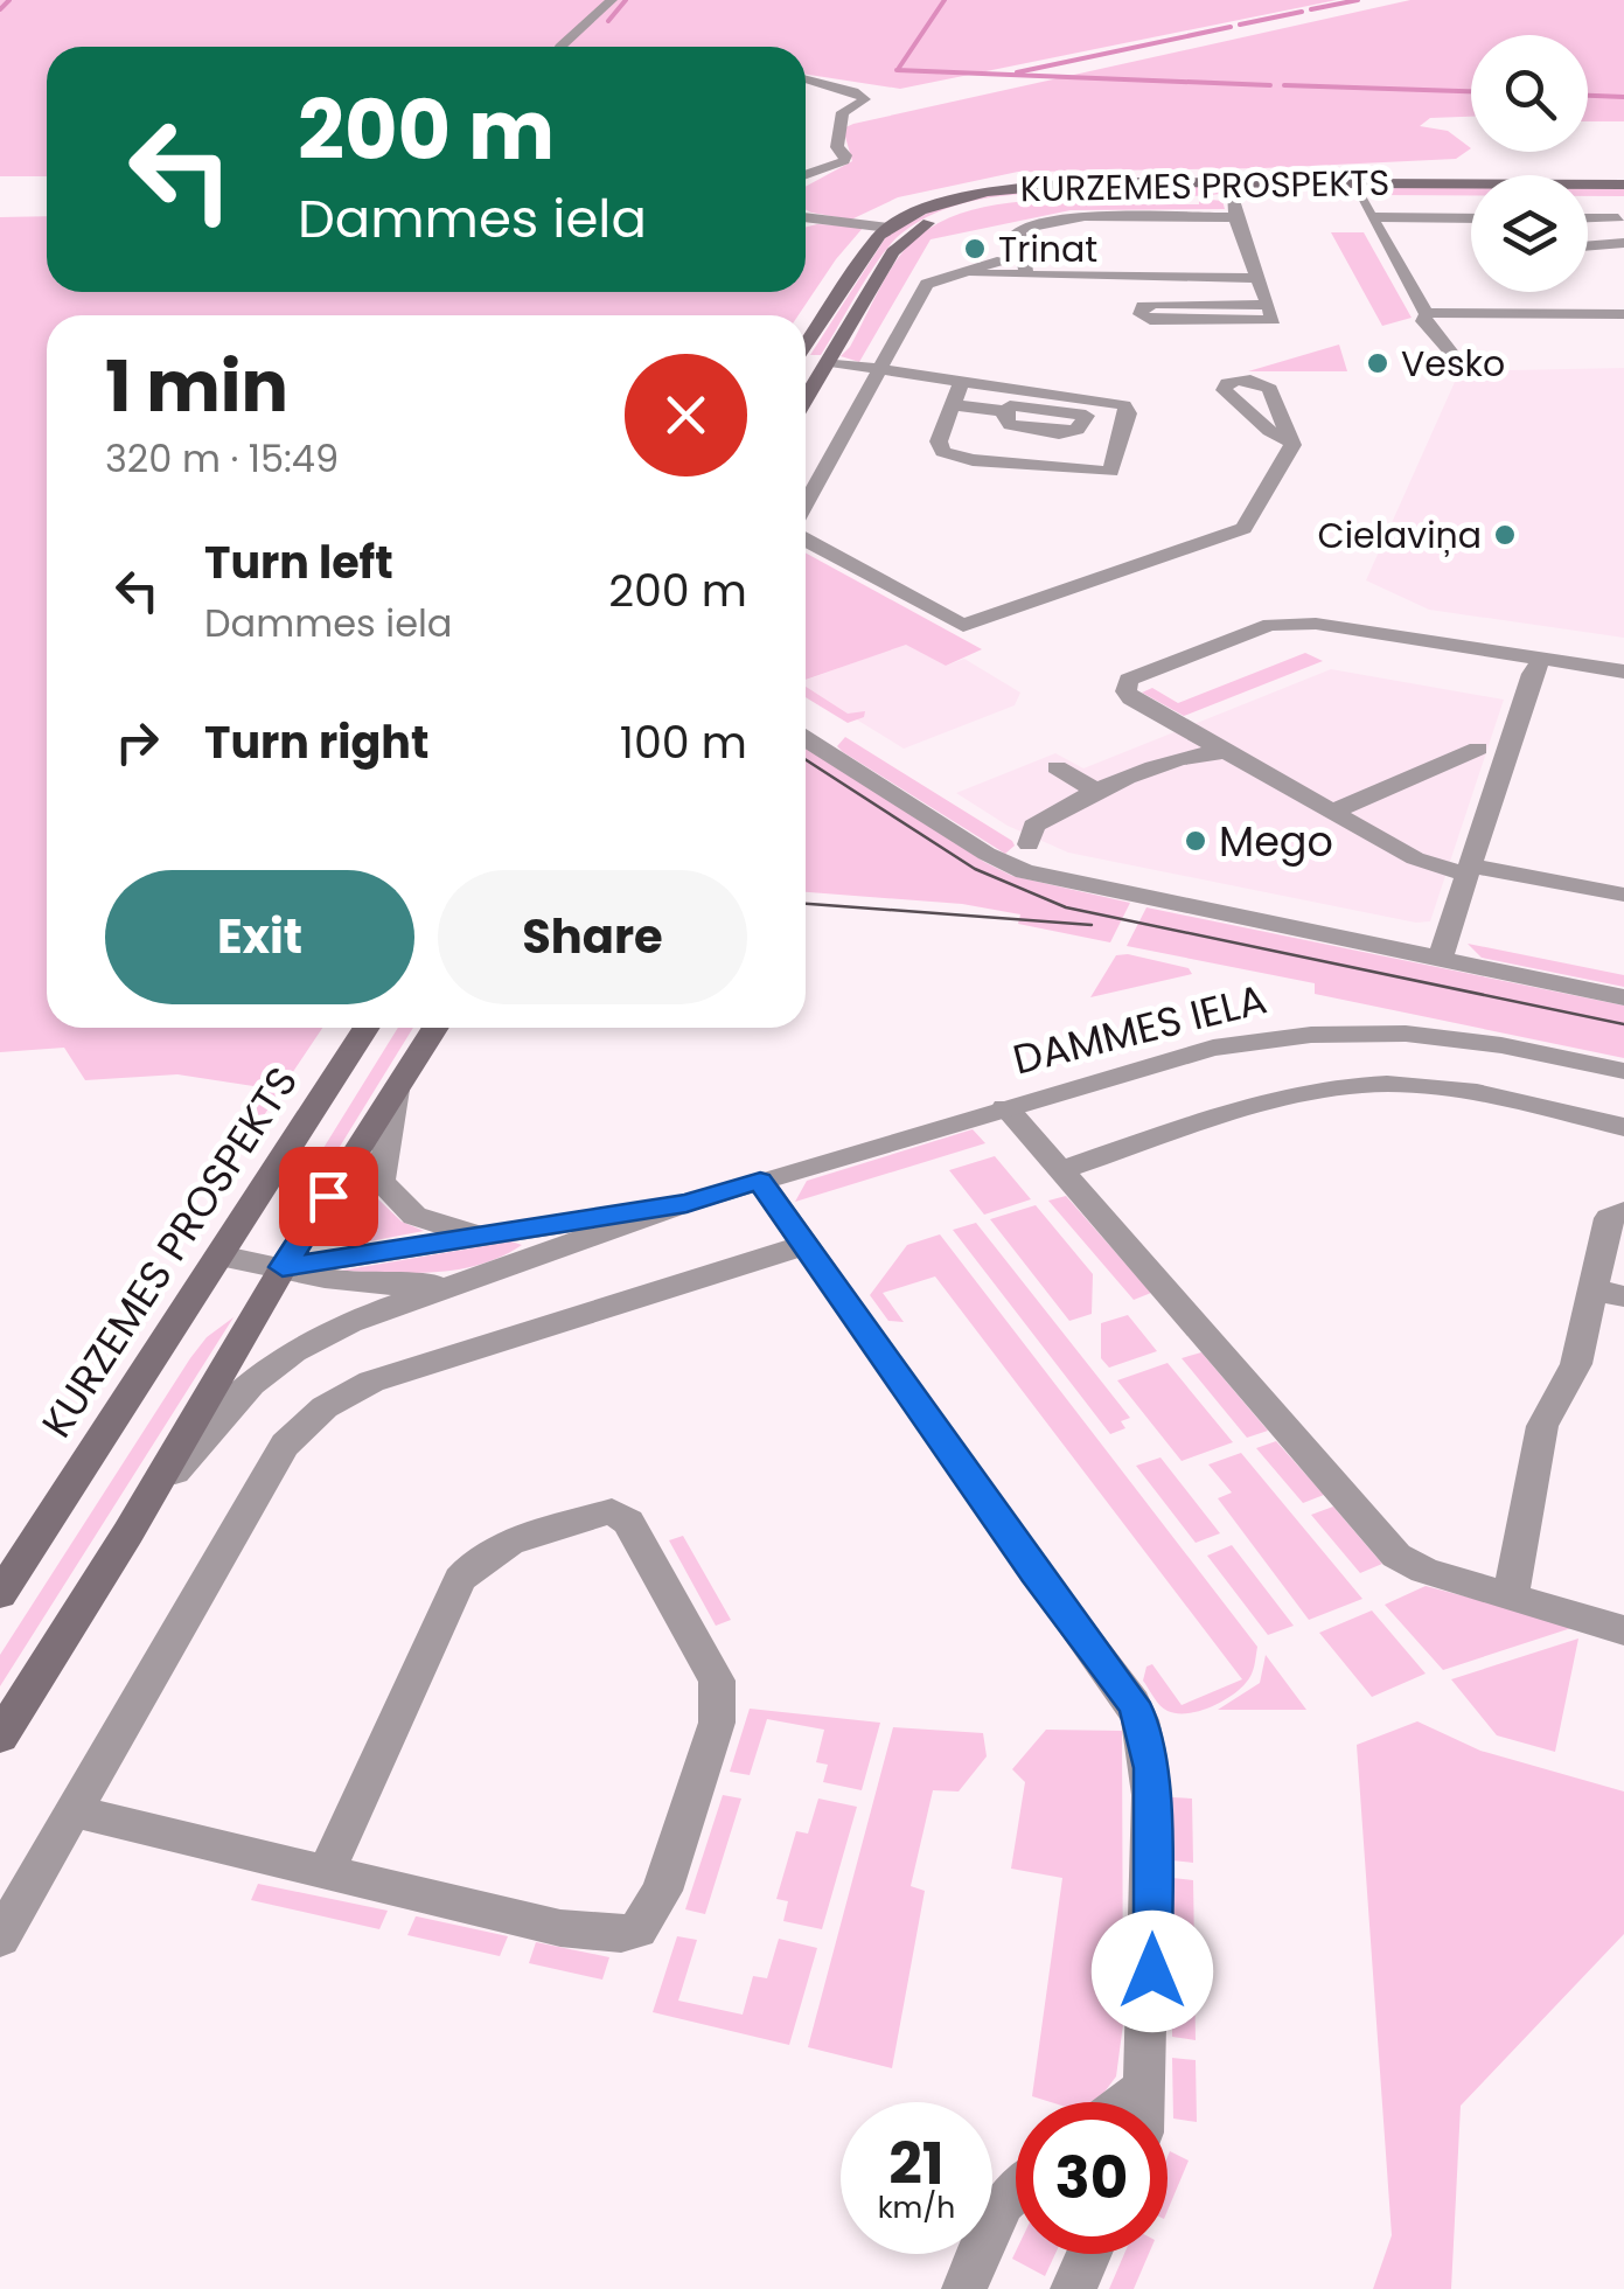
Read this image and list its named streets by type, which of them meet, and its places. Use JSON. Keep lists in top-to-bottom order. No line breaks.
{"streets":{"main road":["KURZEMES PROSPEKTS"],"street":["DAMMES IELA"]},"crossings":[["KURZEMES PROSPEKTS","DAMMES IELA"]],"places":["Trinat","Vesko","Cielaviņa","Mego"],"page":{"turn":["200 m","Dammes iela"],"heading":["1 min","320 m · 15:49"],"list":[{"name":"Turn left","note":"Dammes iela","value":"200 m"},{"name":"Turn right","value":"100 m"}],"buttons":["Exit","Share"],"speed":"21 km/h","limit":"30"}}
